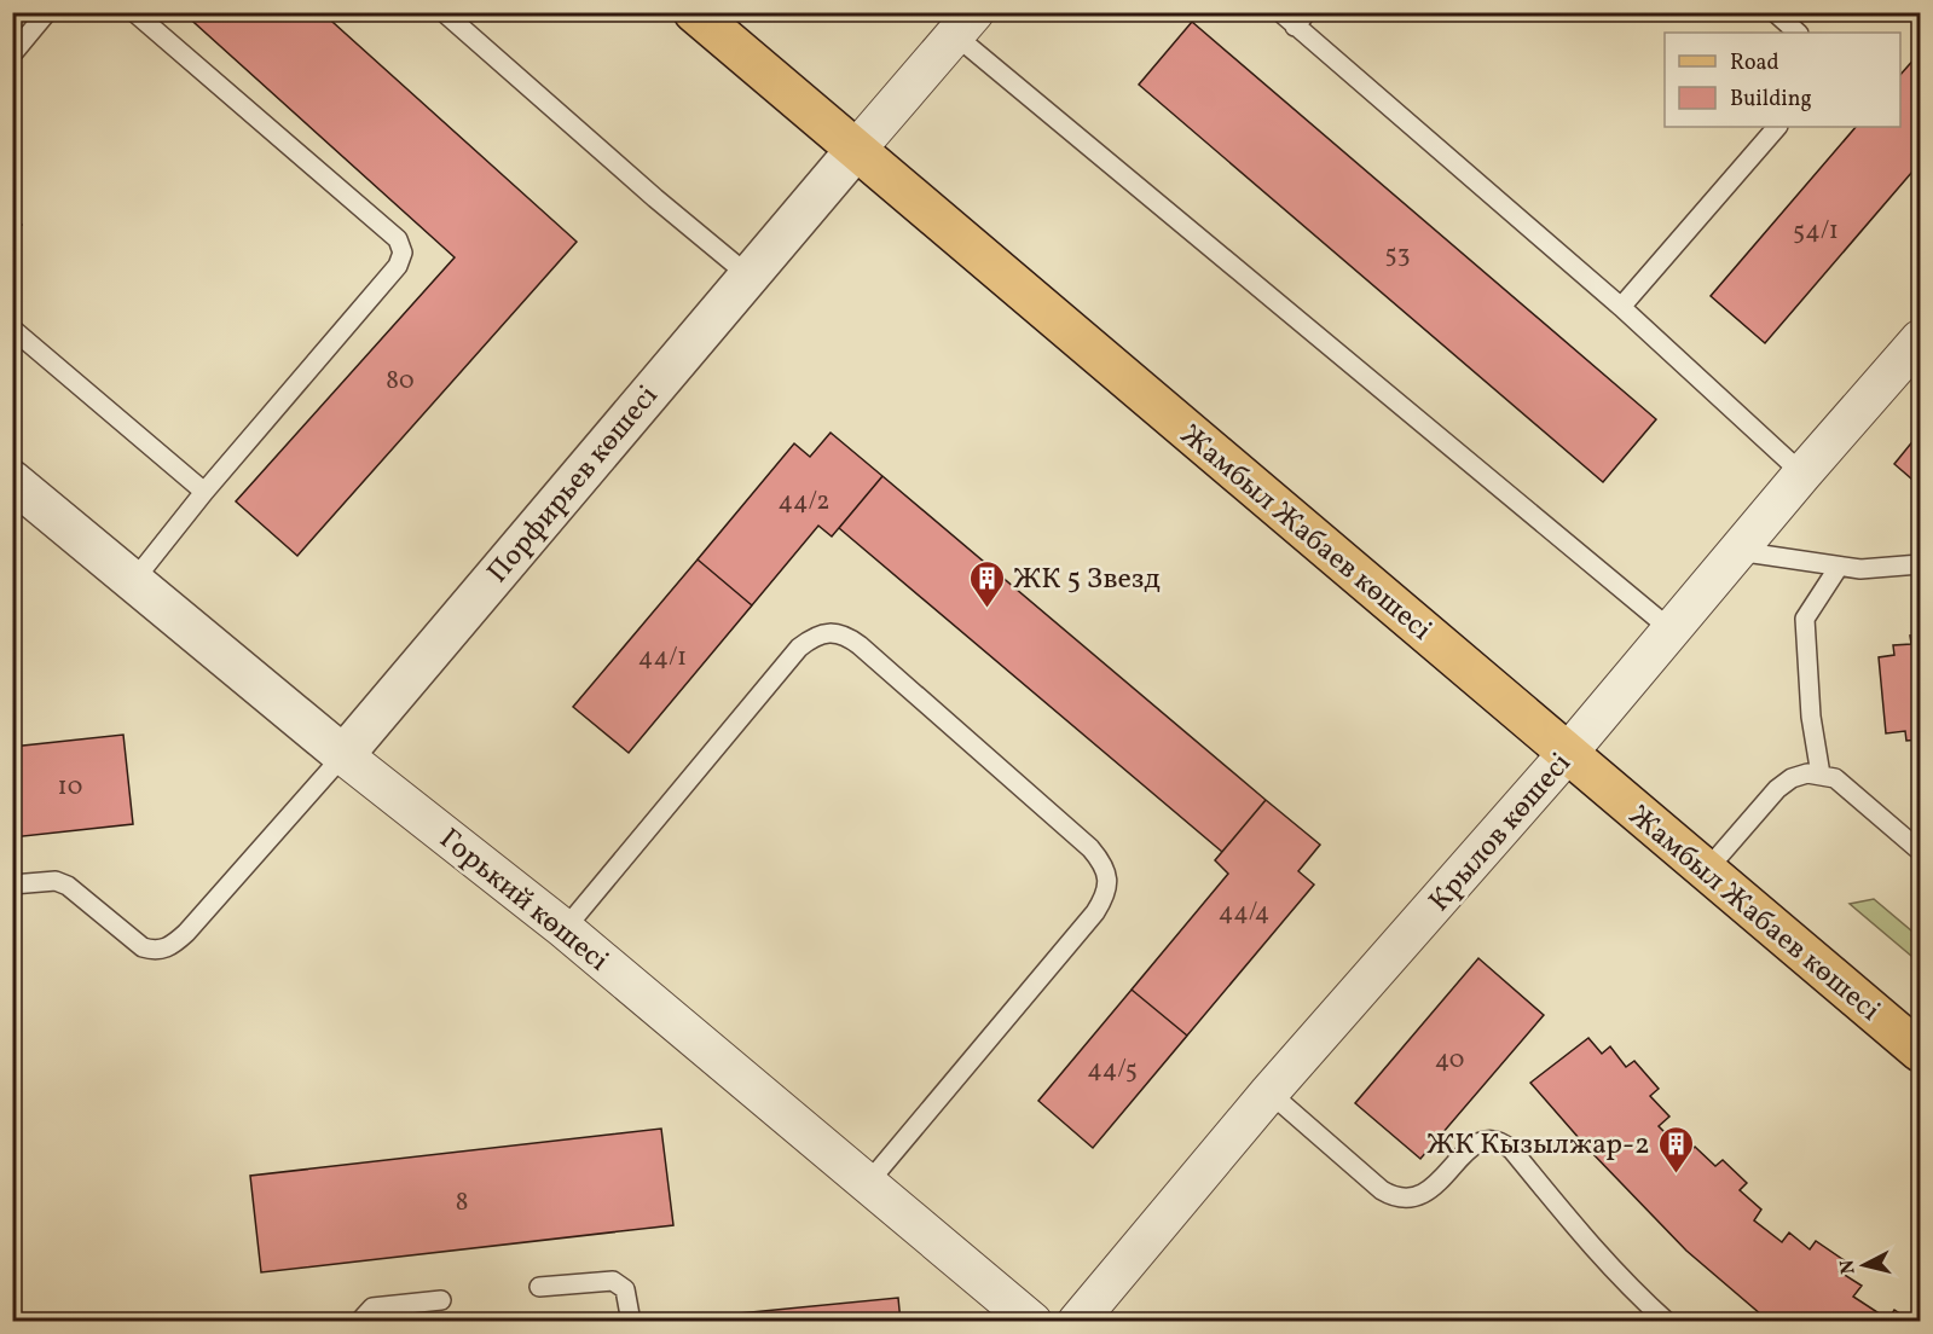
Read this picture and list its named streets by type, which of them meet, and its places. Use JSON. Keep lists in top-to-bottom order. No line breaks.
{"streets":{"main road":["Жамбыл Жабаев көшесі"],"street":["Порфирьев көшесі","Крылов көшесі","Горький көшесі"]},"crossings":[["Порфирьев көшесі","Жамбыл Жабаев көшесі"],["Порфирьев көшесі","Горький көшесі"],["Жамбыл Жабаев көшесі","Крылов көшесі"]],"places":{"building":["ЖК 5 Звезд","ЖК Кызылжар-2"]},"house_numbers":["54/1","53","80","44/2","44/1","10","44/4","40","44/5","8"],"legend":["Road","Building"],"north":"left"}
